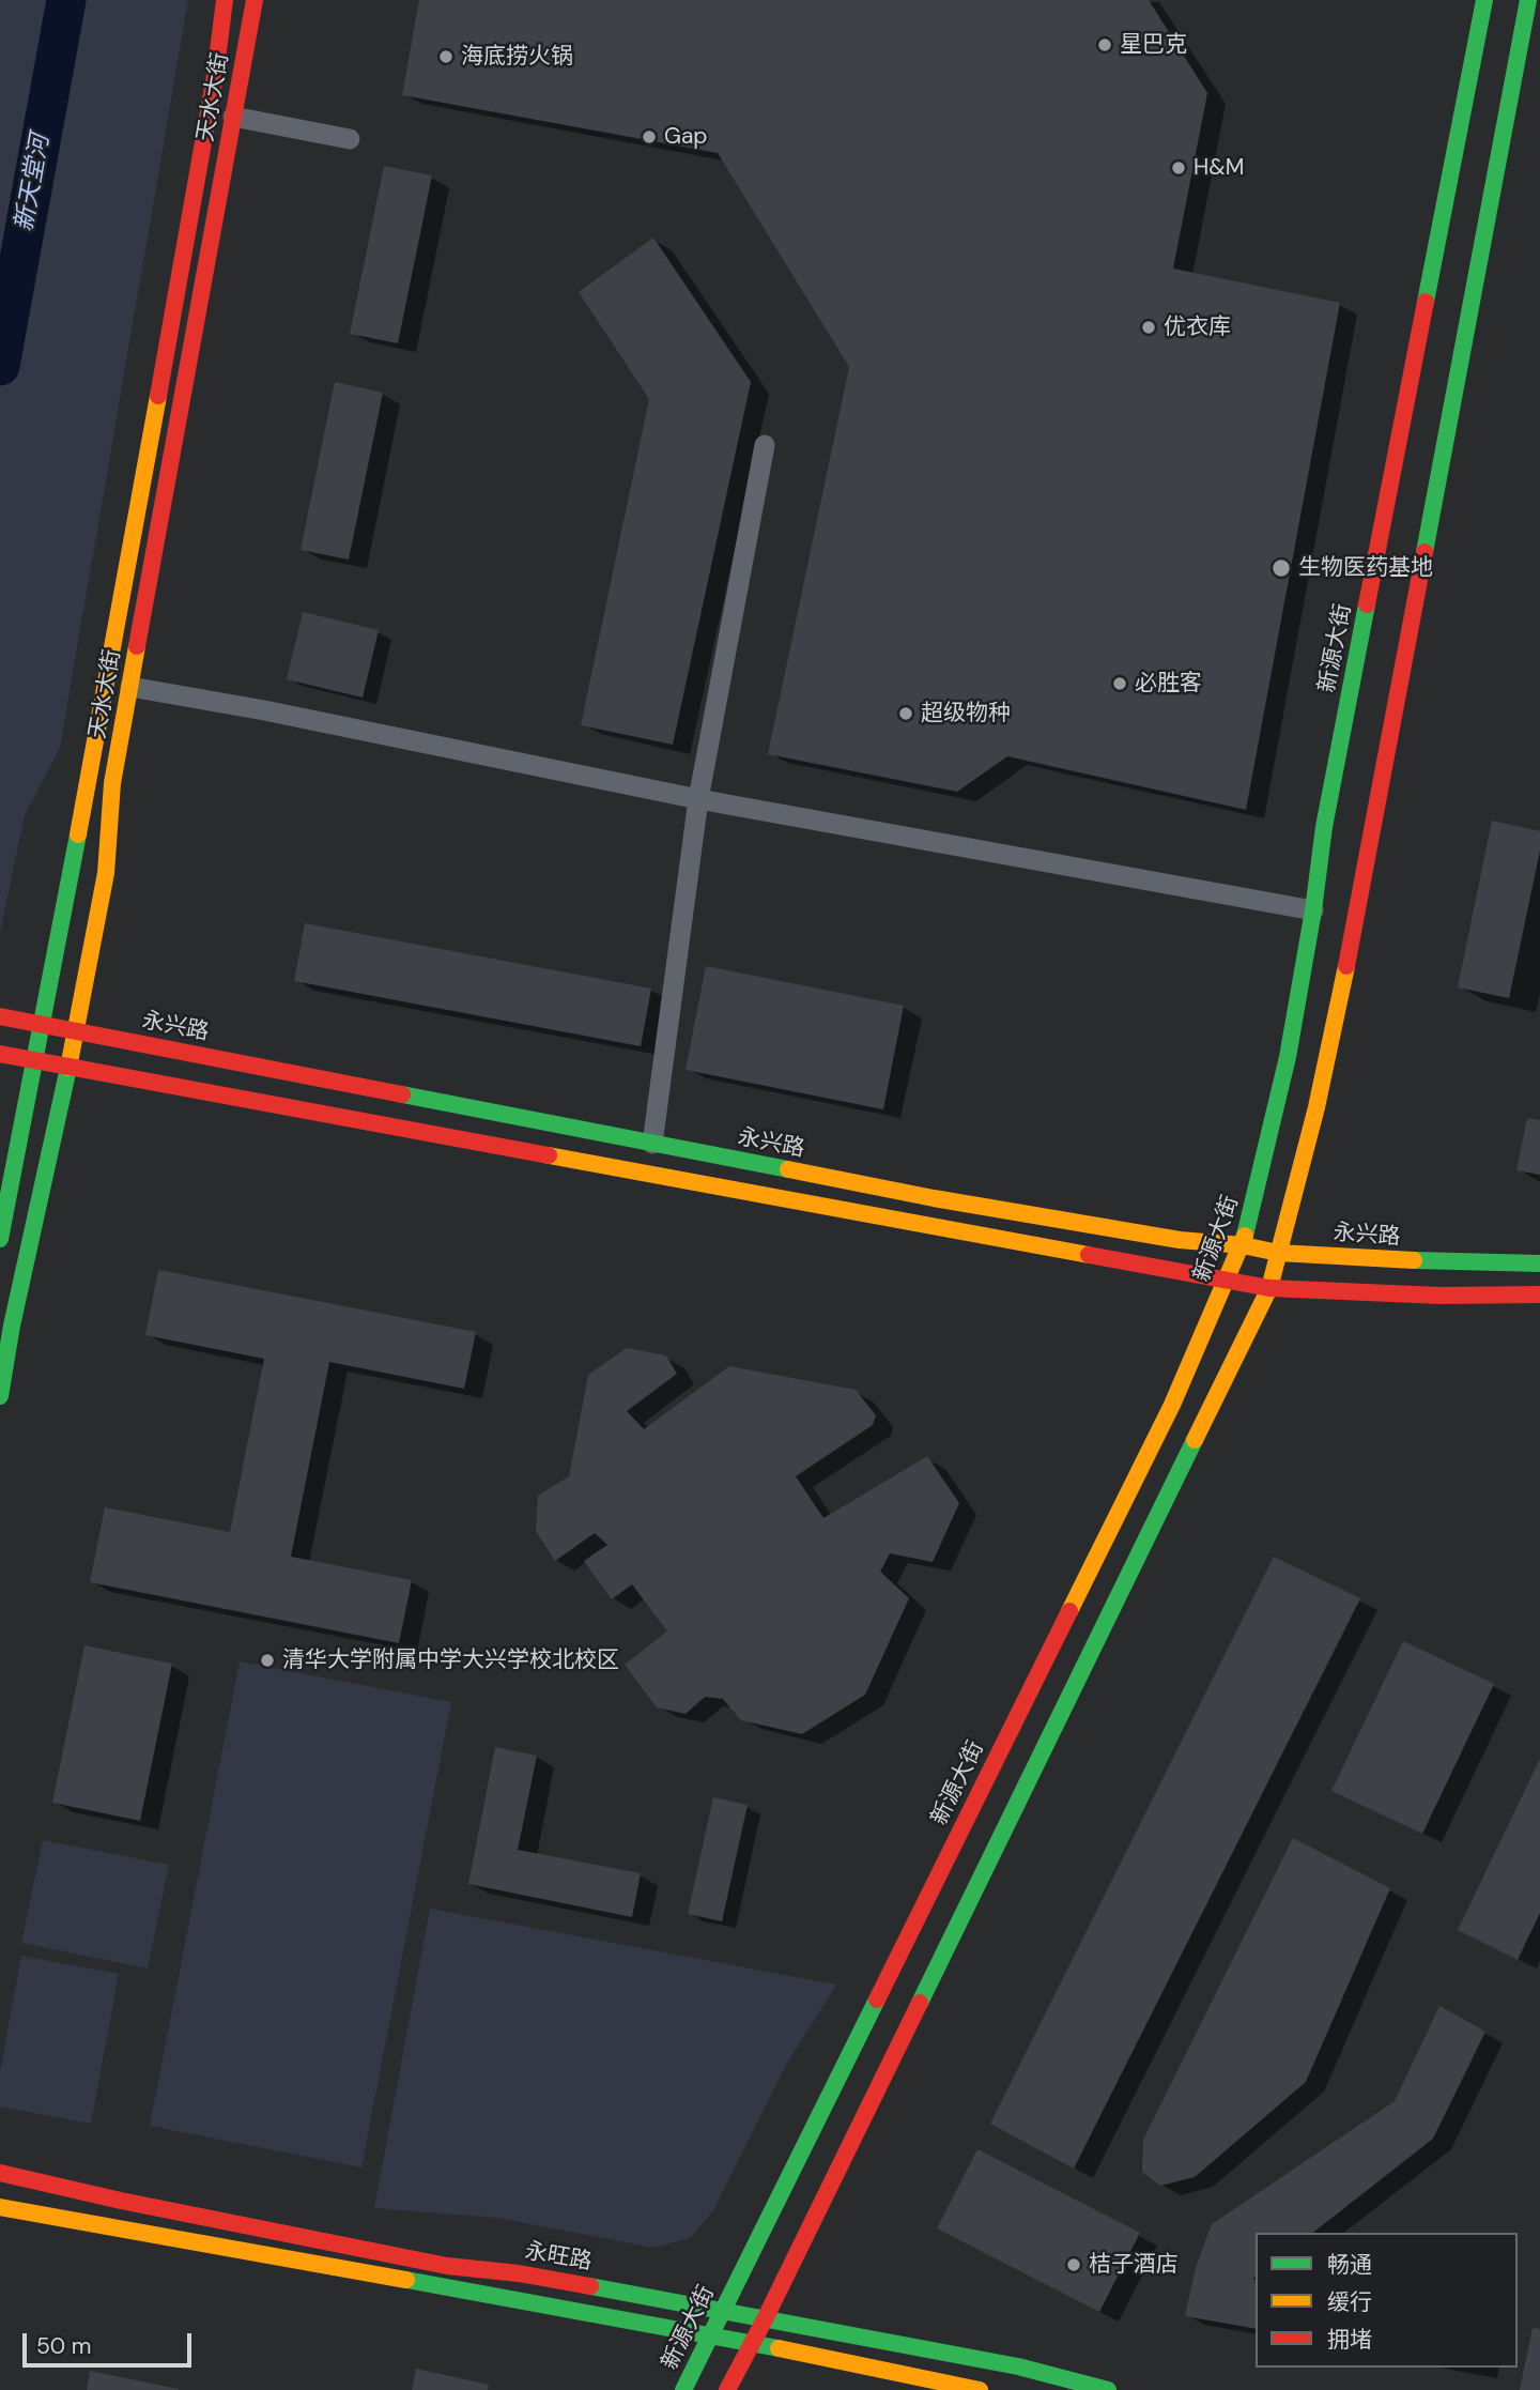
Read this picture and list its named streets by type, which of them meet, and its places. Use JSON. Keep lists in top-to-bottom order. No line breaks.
{"streets":{"main road":["天水大街","新源大街","永兴路","永旺路"]},"crossings":[["天水大街","永兴路"],["新源大街","永兴路"],["新源大街","永旺路"]],"water":["新天堂河"],"places":["星巴克","海底捞火锅","Gap","H&M","优衣库","生物医药基地","必胜客","超级物种","清华大学附属中学大兴学校北校区","桔子酒店"],"legend":["畅通","缓行","拥堵"],"scale_bar":"50 m"}
